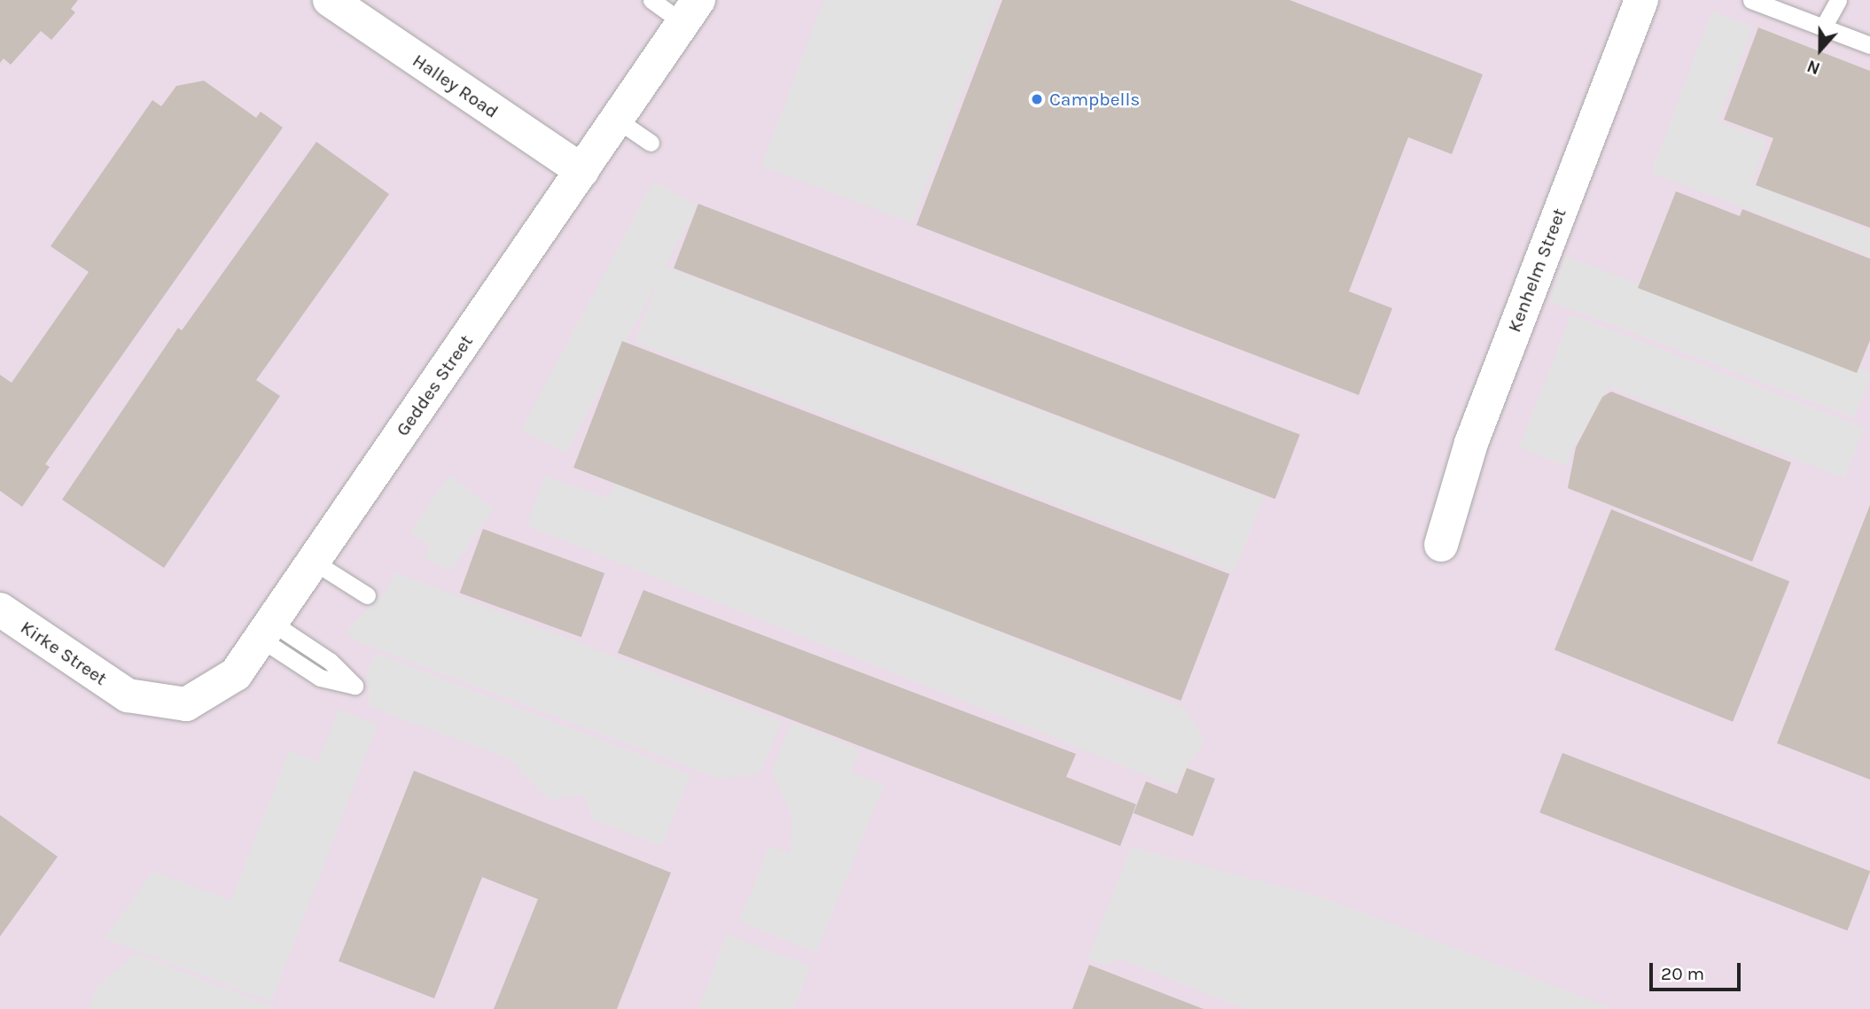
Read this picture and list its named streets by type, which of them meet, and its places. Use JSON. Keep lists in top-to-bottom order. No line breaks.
{"streets":{"street":["Halley Road","Kenhelm Street","Geddes Street","Kirke Street"]},"crossings":[["Halley Road","Geddes Street"],["Geddes Street","Kirke Street"]],"places":["Campbells"],"scale_bar":"20 m","north":"bottom"}
